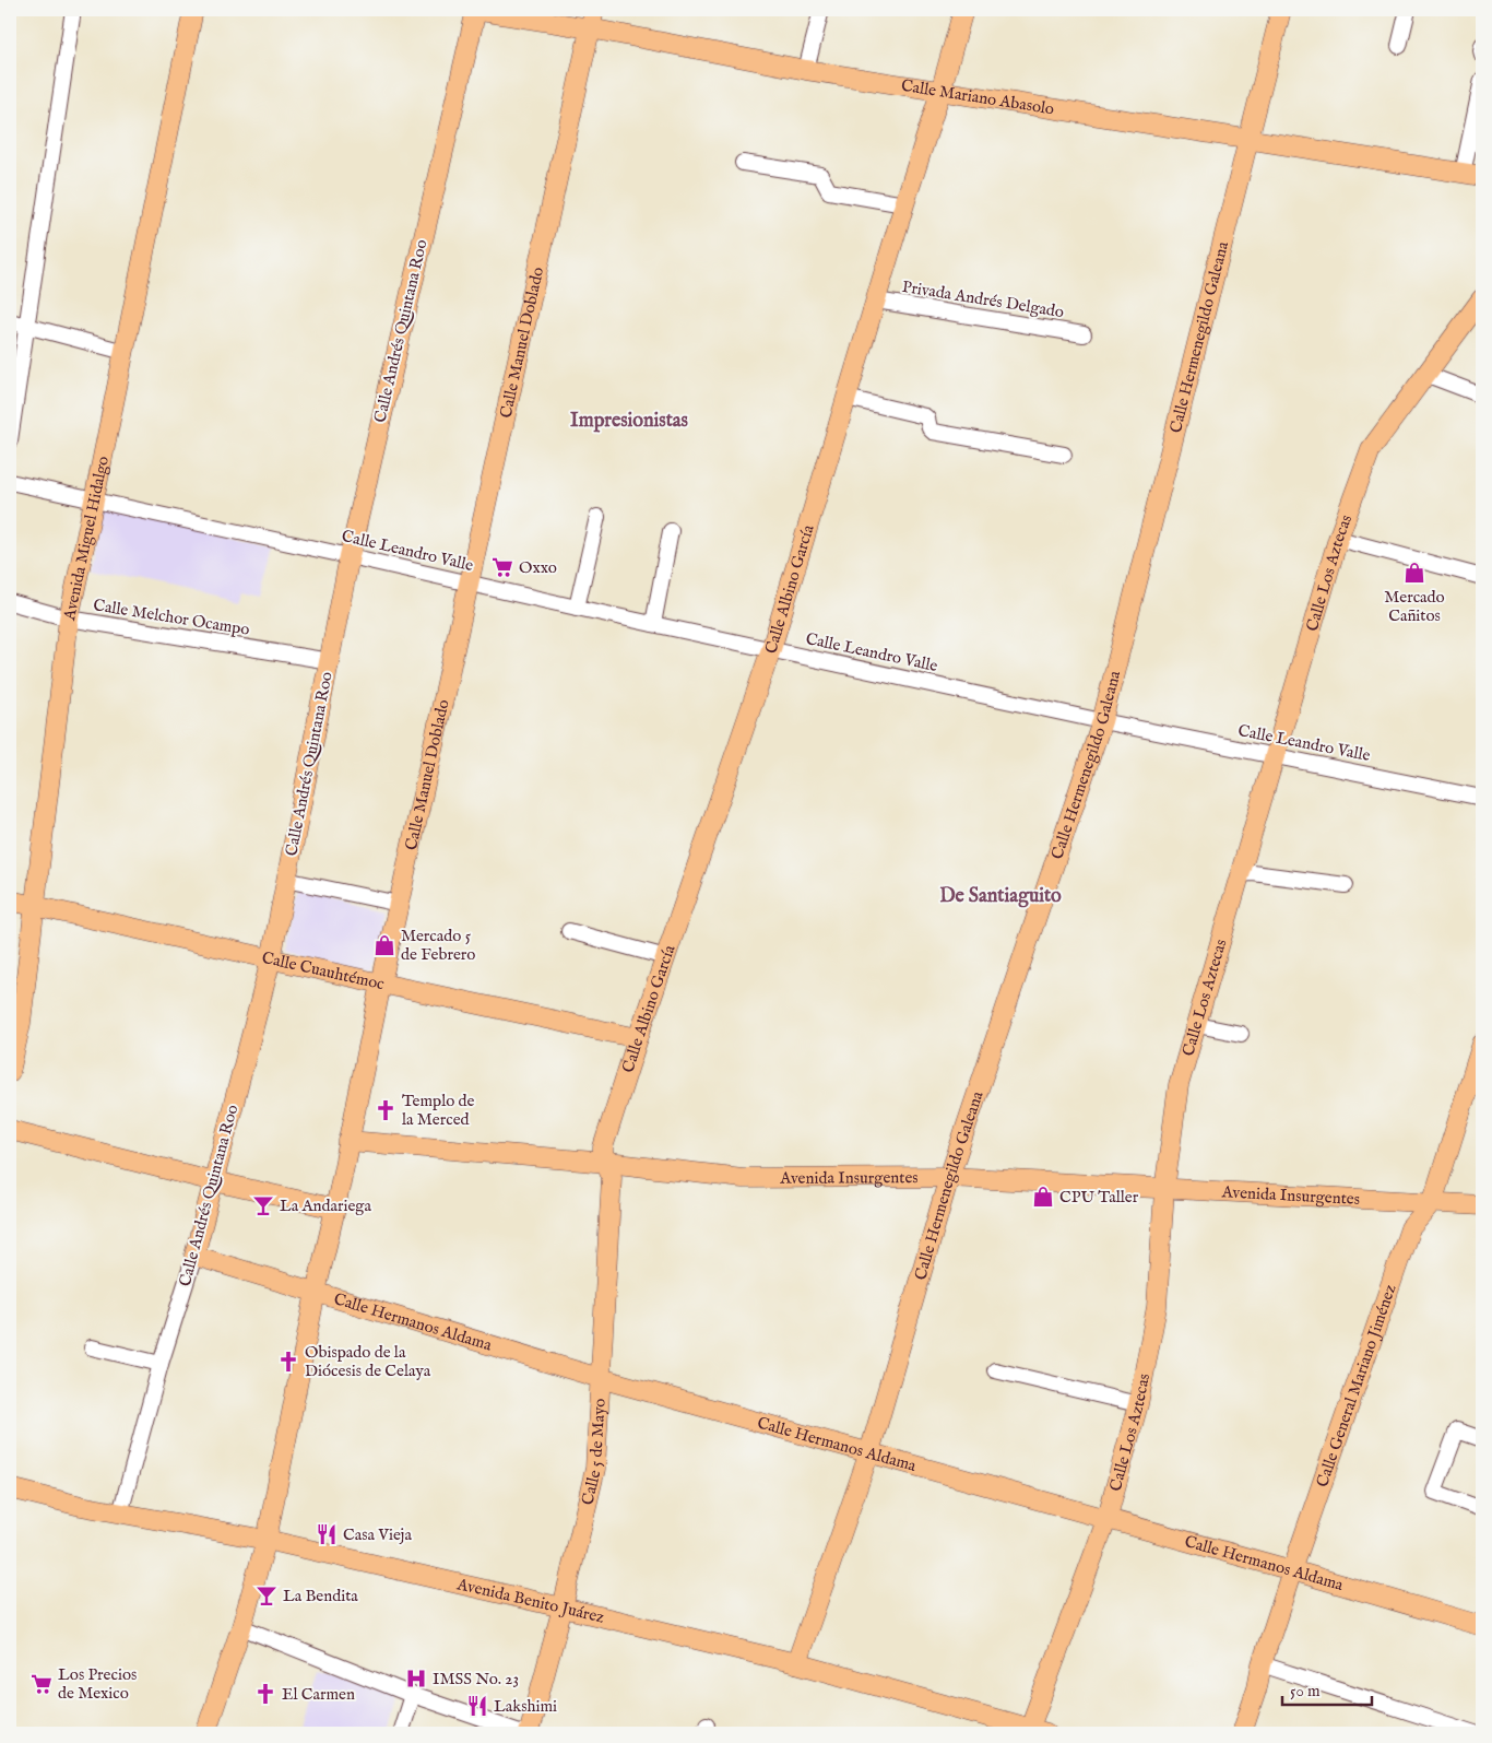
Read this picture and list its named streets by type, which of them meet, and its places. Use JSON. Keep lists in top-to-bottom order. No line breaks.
{"streets":{"main road":["Calle Mariano Abasolo","Calle Andrés Quintana Roo","Calle Hermenegildo Galeana","Calle Manuel Doblado","Avenida Miguel Hidalgo","Calle Los Aztecas","Calle Albino García","Calle Cuauhtémoc","Avenida Insurgentes","Calle Hermanos Aldama","Calle General Mariano Jiménez","Calle 5 de Mayo","Avenida Benito Juárez"],"street":["Privada Andrés Delgado","Calle Leandro Valle","Calle Melchor Ocampo"]},"crossings":[["Calle Mariano Abasolo","Calle Andrés Quintana Roo"],["Calle Mariano Abasolo","Calle Hermenegildo Galeana"],["Calle Mariano Abasolo","Calle Manuel Doblado"],["Calle Mariano Abasolo","Calle Albino García"],["Privada Andrés Delgado","Calle Albino García"],["Calle Andrés Quintana Roo","Calle Leandro Valle"],["Calle Andrés Quintana Roo","Calle Melchor Ocampo"],["Calle Andrés Quintana Roo","Calle Cuauhtémoc"],["Calle Andrés Quintana Roo","Calle Hermanos Aldama"],["Calle Andrés Quintana Roo","Avenida Benito Juárez"],["Calle Hermenegildo Galeana","Calle Leandro Valle"],["Calle Hermenegildo Galeana","Avenida Insurgentes"],["Calle Hermenegildo Galeana","Calle Hermanos Aldama"],["Calle Hermenegildo Galeana","Avenida Benito Juárez"],["Calle Manuel Doblado","Calle Leandro Valle"],["Calle Manuel Doblado","Calle Cuauhtémoc"],["Calle Manuel Doblado","Avenida Insurgentes"],["Calle Manuel Doblado","Calle Hermanos Aldama"],["Calle Manuel Doblado","Avenida Benito Juárez"],["Avenida Miguel Hidalgo","Calle Leandro Valle"],["Avenida Miguel Hidalgo","Calle Melchor Ocampo"],["Avenida Miguel Hidalgo","Calle Cuauhtémoc"],["Calle Leandro Valle","Calle Los Aztecas"],["Calle Leandro Valle","Calle Albino García"],["Calle Los Aztecas","Avenida Insurgentes"],["Calle Los Aztecas","Calle Hermanos Aldama"],["Calle Los Aztecas","Avenida Benito Juárez"],["Calle Albino García","Calle Cuauhtémoc"],["Calle Albino García","Avenida Insurgentes"],["Calle Albino García","Calle 5 de Mayo"],["Avenida Insurgentes","Calle General Mariano Jiménez"],["Avenida Insurgentes","Calle 5 de Mayo"],["Calle Hermanos Aldama","Calle General Mariano Jiménez"],["Calle Hermanos Aldama","Calle 5 de Mayo"],["Calle 5 de Mayo","Avenida Benito Juárez"]],"districts":["Impresionistas","De Santiaguito"],"places":{"supermarket":["Oxxo","Los Precios de Mexico"],"shop":["Mercado Cañitos","Mercado 5 de Febrero","CPU Taller"],"church":["Templo de la Merced","Obispado de la Diócesis de Celaya","El Carmen"],"bar":["La Andariega","La Bendita"],"restaurant":["Casa Vieja","Lakshimi"],"hospital":["IMSS No. 23"]},"scale_bar":"50 m"}
